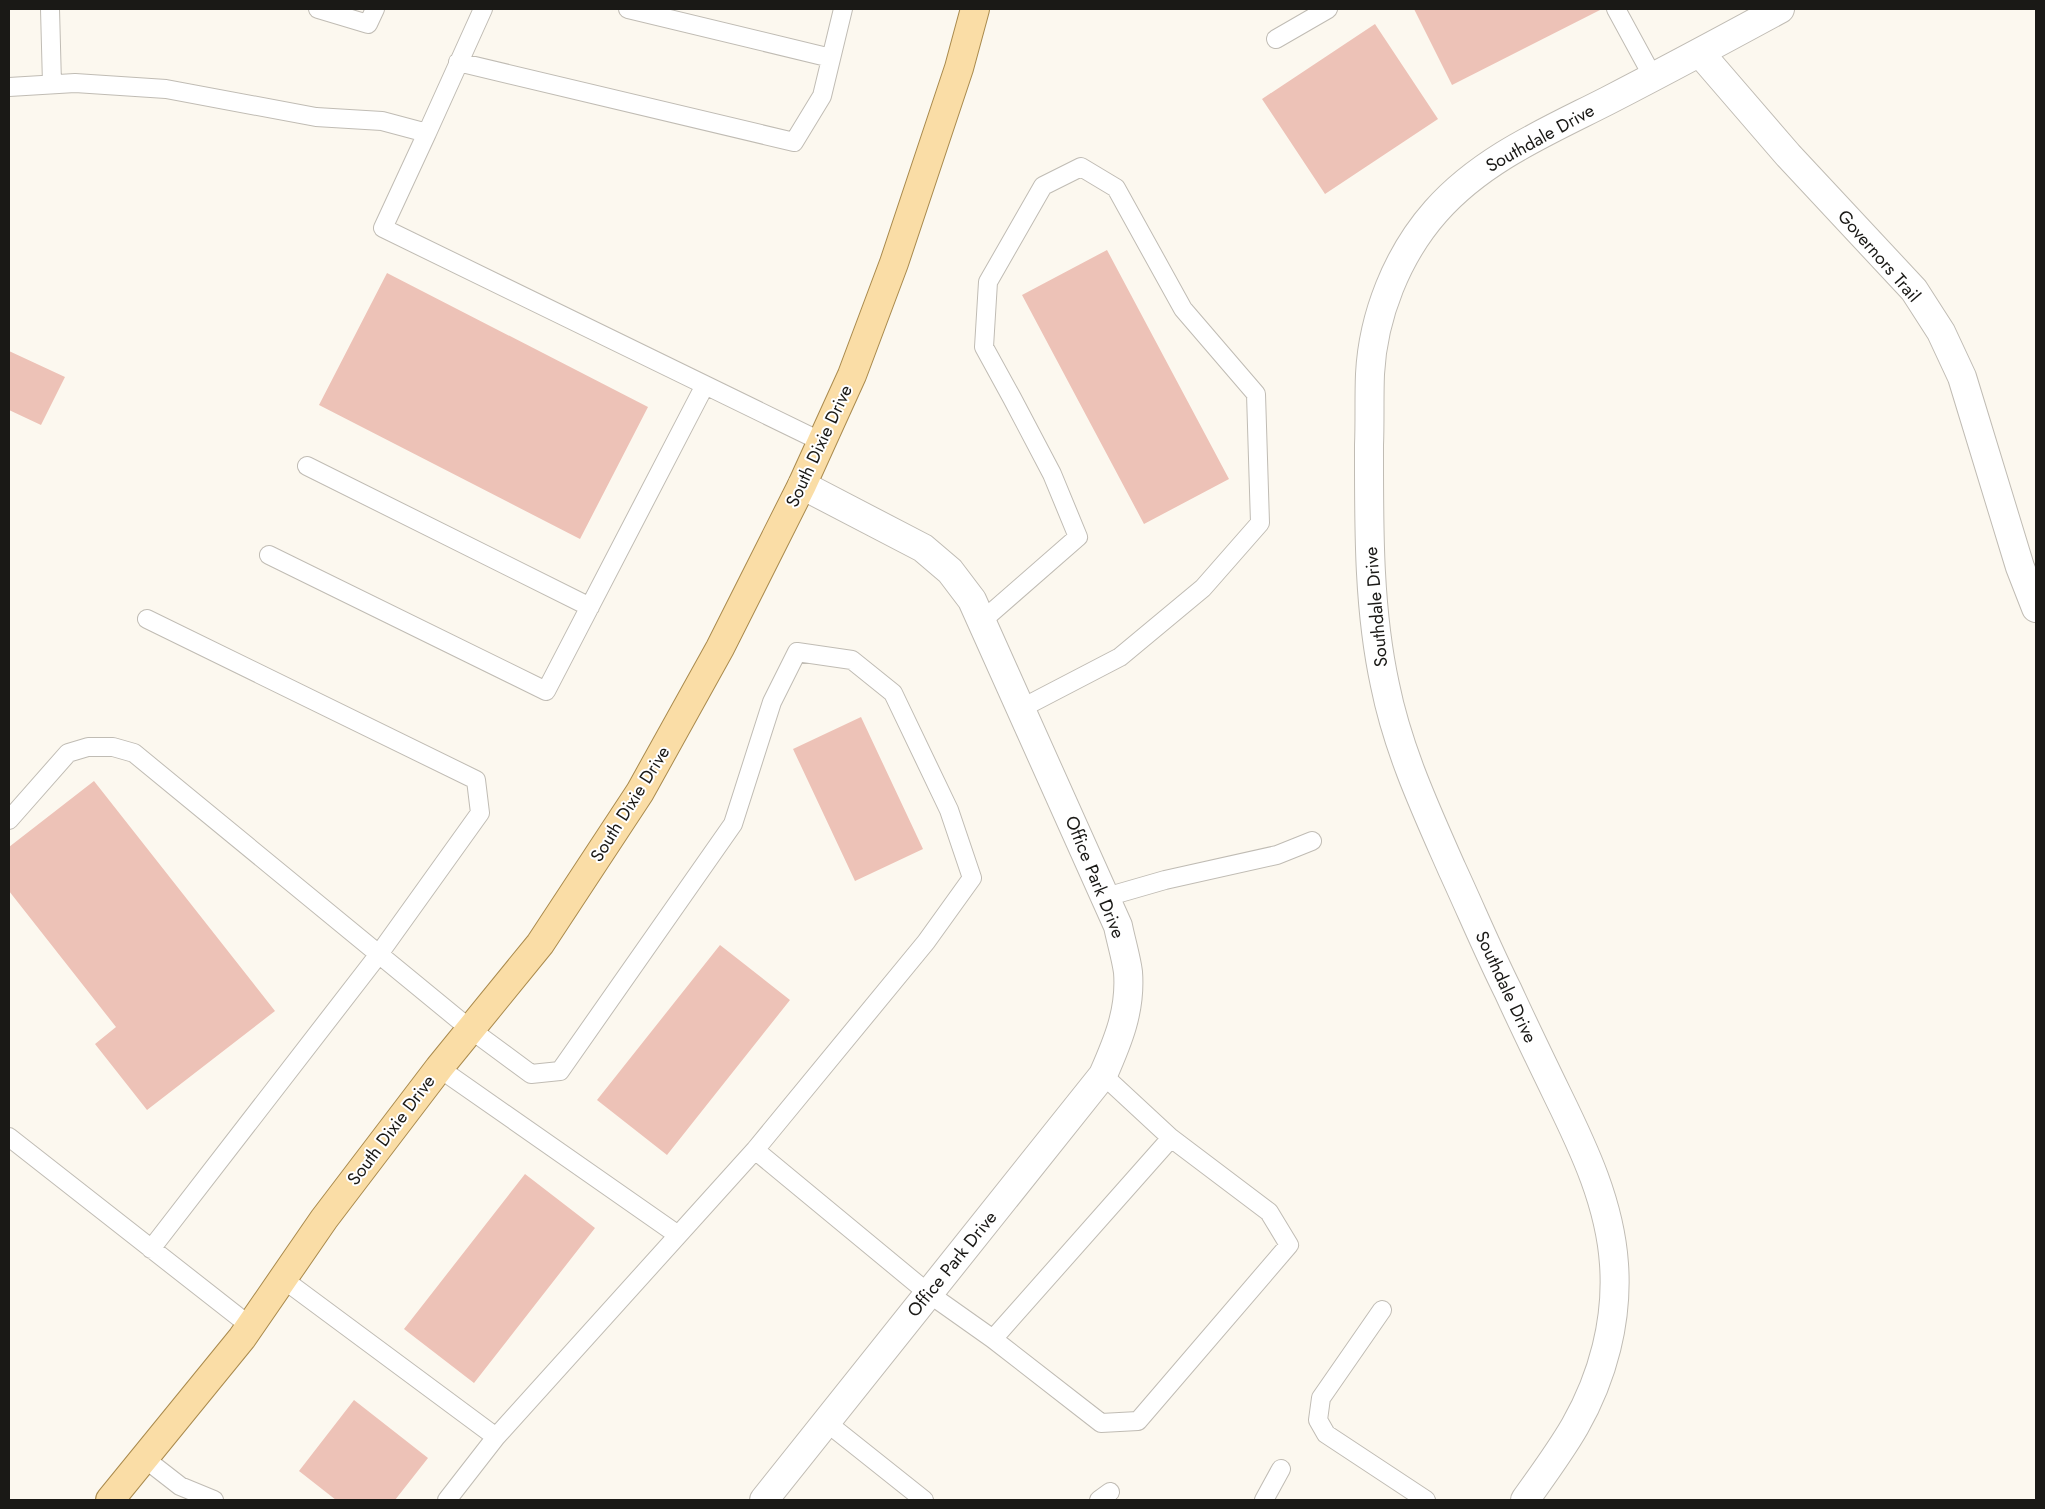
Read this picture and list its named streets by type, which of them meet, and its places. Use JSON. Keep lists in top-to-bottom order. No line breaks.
{"streets":{"main road":["South Dixie Drive"],"street":["Southdale Drive","Governors Trail","Office Park Drive"]},"crossings":[["Southdale Drive","Governors Trail"],["South Dixie Drive","Office Park Drive"]]}
